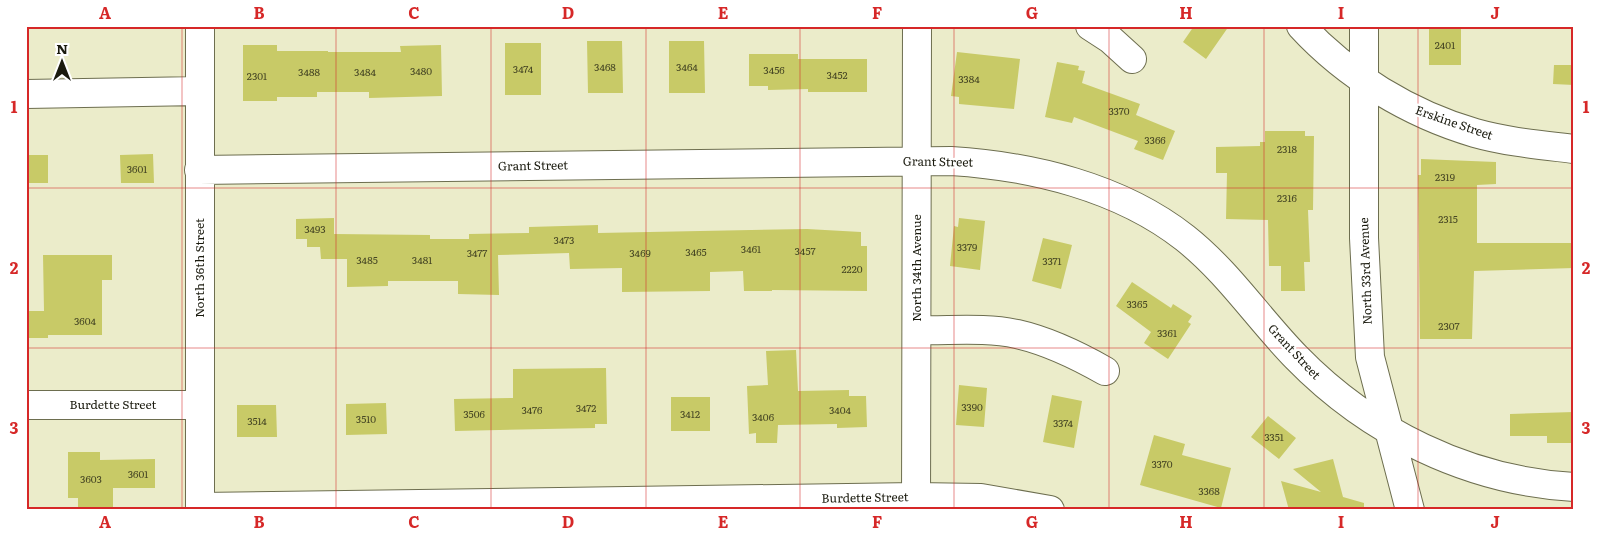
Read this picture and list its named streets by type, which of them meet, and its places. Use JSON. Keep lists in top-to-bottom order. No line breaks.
{"streets":{"street":["Erskine Street","Grant Street","North 36th Street","North 34th Avenue","North 33rd Avenue","Burdette Street"]},"crossings":[["Erskine Street","North 33rd Avenue"],["Grant Street","North 36th Street"],["Grant Street","North 34th Avenue"],["Grant Street","North 33rd Avenue"],["North 36th Street","Burdette Street"],["North 34th Avenue","Burdette Street"]],"house_numbers":["2401","3468","3464","3474","3456","3480","3488","3484","3452","2301","3384","3370","3366","2318","3601","2319","2316","2315","3493","3473","3379","3461","3457","3465","3477","3469","3485","3481","3371","2220","3365","3604","2307","3361","3390","3472","3476","3404","3506","3412","3406","3510","3514","3374","3351","3370","3601","3603","3368"],"north":"top","grid":{"columns":["A","B","C","D","E","F","G","H","I","J"],"rows":["1","2","3"]}}
